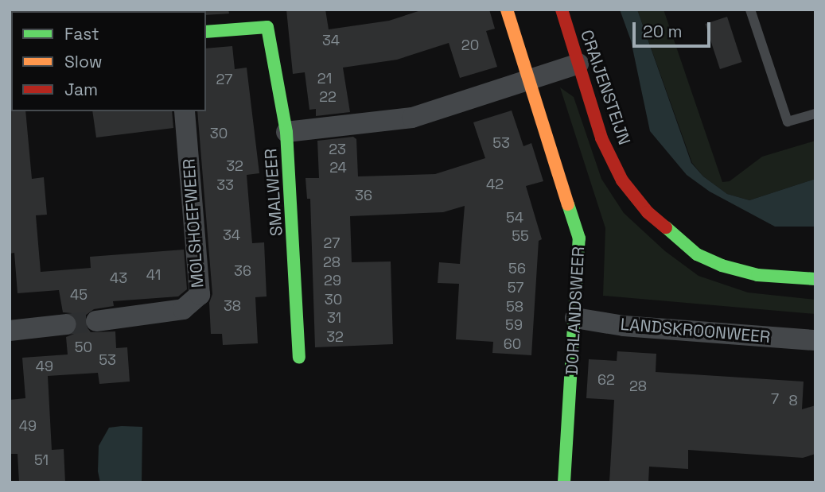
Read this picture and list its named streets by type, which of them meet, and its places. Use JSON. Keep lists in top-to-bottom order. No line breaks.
{"streets":{"street":["CRAIJENSTEIJN","SMALWEER","MOLSHOEFWEER","DORLANDSWEER","LANDSKROONWEER"]},"crossings":[["DORLANDSWEER","LANDSKROONWEER"]],"house_numbers":["34","20","21","27","22","30","53","23","32","24","42","33","36","54","34","55","27","28","56","36","41","43","29","57","45","30","38","58","31","59","32","60","50","53","49","62","28","7","8","49","51"],"legend":["Fast","Slow","Jam"],"scale_bar":"20 m"}
